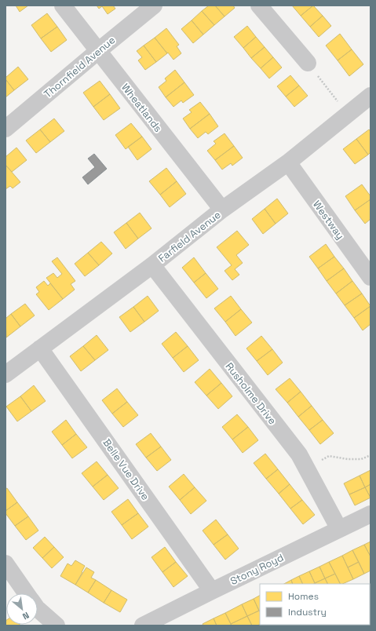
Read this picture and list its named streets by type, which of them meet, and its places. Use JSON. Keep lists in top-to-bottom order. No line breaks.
{"streets":{"street":["Thornfield Avenue","Wheatlands","Westway","Farfield Avenue","Rusholme Drive","Belle Vue Drive","Stony Royd"]},"crossings":[["Thornfield Avenue","Wheatlands"],["Wheatlands","Farfield Avenue"],["Westway","Farfield Avenue"],["Farfield Avenue","Rusholme Drive"],["Farfield Avenue","Belle Vue Drive"],["Rusholme Drive","Stony Royd"],["Belle Vue Drive","Stony Royd"]],"legend":["Homes","Industry"],"north":"bottom right"}
